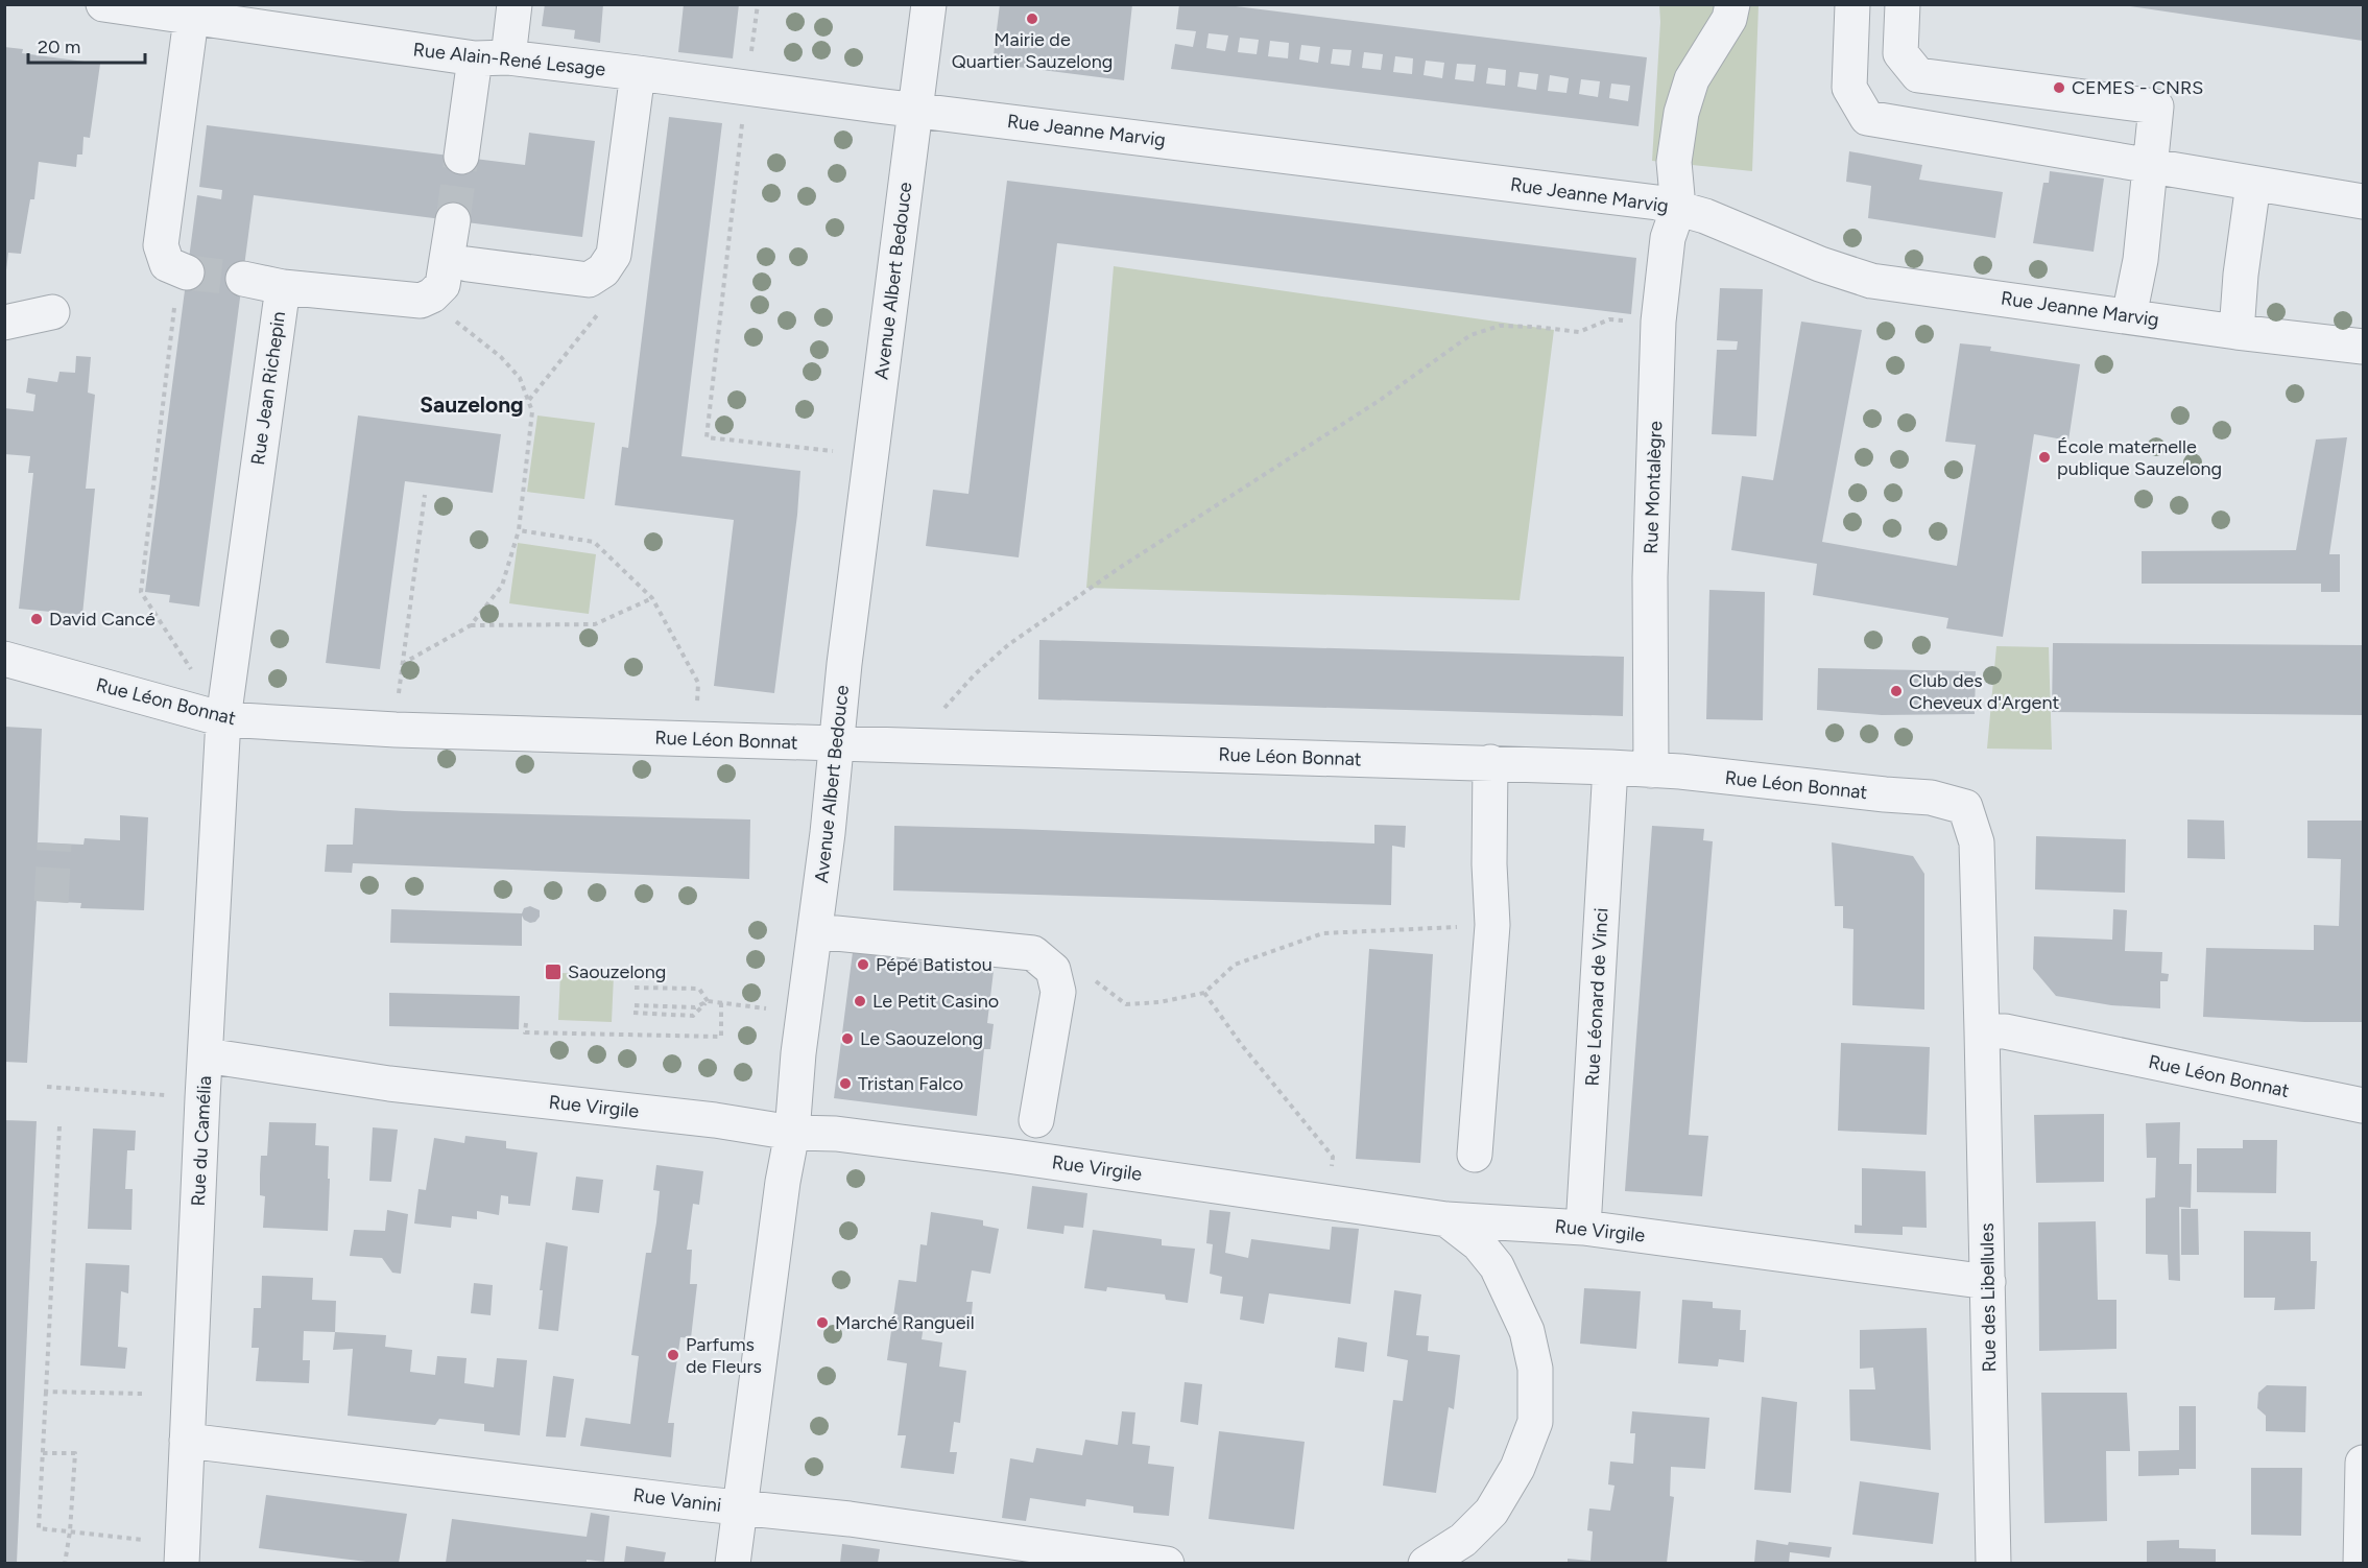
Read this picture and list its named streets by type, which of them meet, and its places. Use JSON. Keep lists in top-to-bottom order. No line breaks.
{"streets":{"street":["Rue Alain-René Lesage","Rue Jeanne Marvig","Avenue Albert Bedouce","Rue Jean Richepin","Rue Montalègre","Rue Léon Bonnat","Rue Léonard de Vinci","Rue Virgile","Rue du Camélia","Rue des Libellules","Rue Vanini"]},"crossings":[["Rue Alain-René Lesage","Rue Jeanne Marvig"],["Rue Alain-René Lesage","Avenue Albert Bedouce"],["Rue Jeanne Marvig","Avenue Albert Bedouce"],["Rue Jeanne Marvig","Rue Montalègre"],["Avenue Albert Bedouce","Rue Léon Bonnat"],["Avenue Albert Bedouce","Rue Virgile"],["Avenue Albert Bedouce","Rue Vanini"],["Rue Jean Richepin","Rue Léon Bonnat"],["Rue Jean Richepin","Rue du Camélia"],["Rue Montalègre","Rue Léon Bonnat"],["Rue Léon Bonnat","Rue Léonard de Vinci"],["Rue Léon Bonnat","Rue du Camélia"],["Rue Léon Bonnat","Rue des Libellules"],["Rue Léonard de Vinci","Rue Virgile"],["Rue Virgile","Rue du Camélia"],["Rue Virgile","Rue des Libellules"],["Rue du Camélia","Rue Vanini"]],"districts":["Sauzelong"],"places":{"other":["Mairie de Quartier Sauzelong","CEMES - CNRS","École maternelle publique Sauzelong","David Cancé","Club des Cheveux d'Argent","Pépé Batistou","Le Petit Casino","Le Saouzelong","Tristan Falco","Marché Rangueil","Parfums de Fleurs"],"transit":["Saouzelong"]},"scale_bar":"20 m"}
